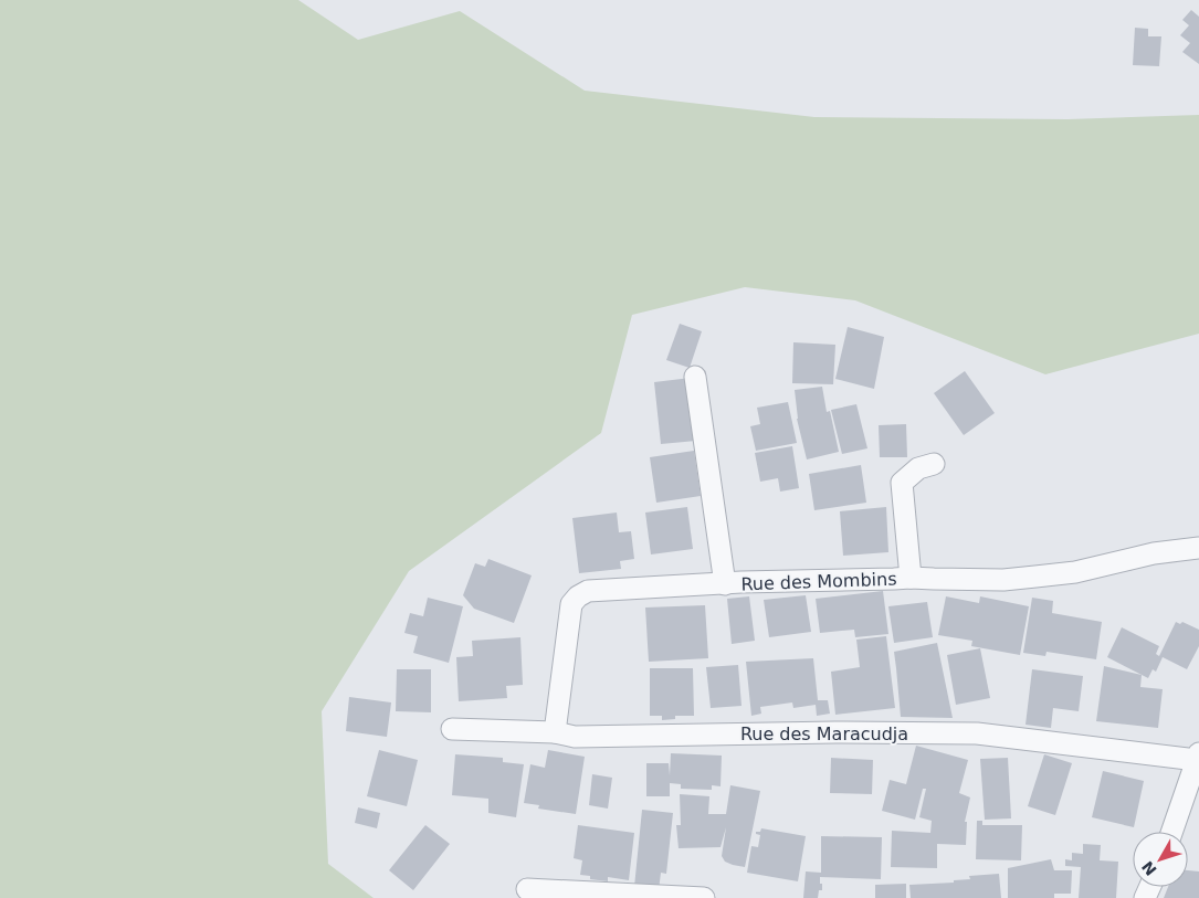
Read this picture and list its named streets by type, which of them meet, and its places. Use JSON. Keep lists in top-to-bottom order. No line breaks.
{"streets":{"street":["Rue des Mombins","Rue des Maracudja"]},"crossings":[["Rue des Mombins","Rue des Maracudja"]],"north":"bottom left"}
